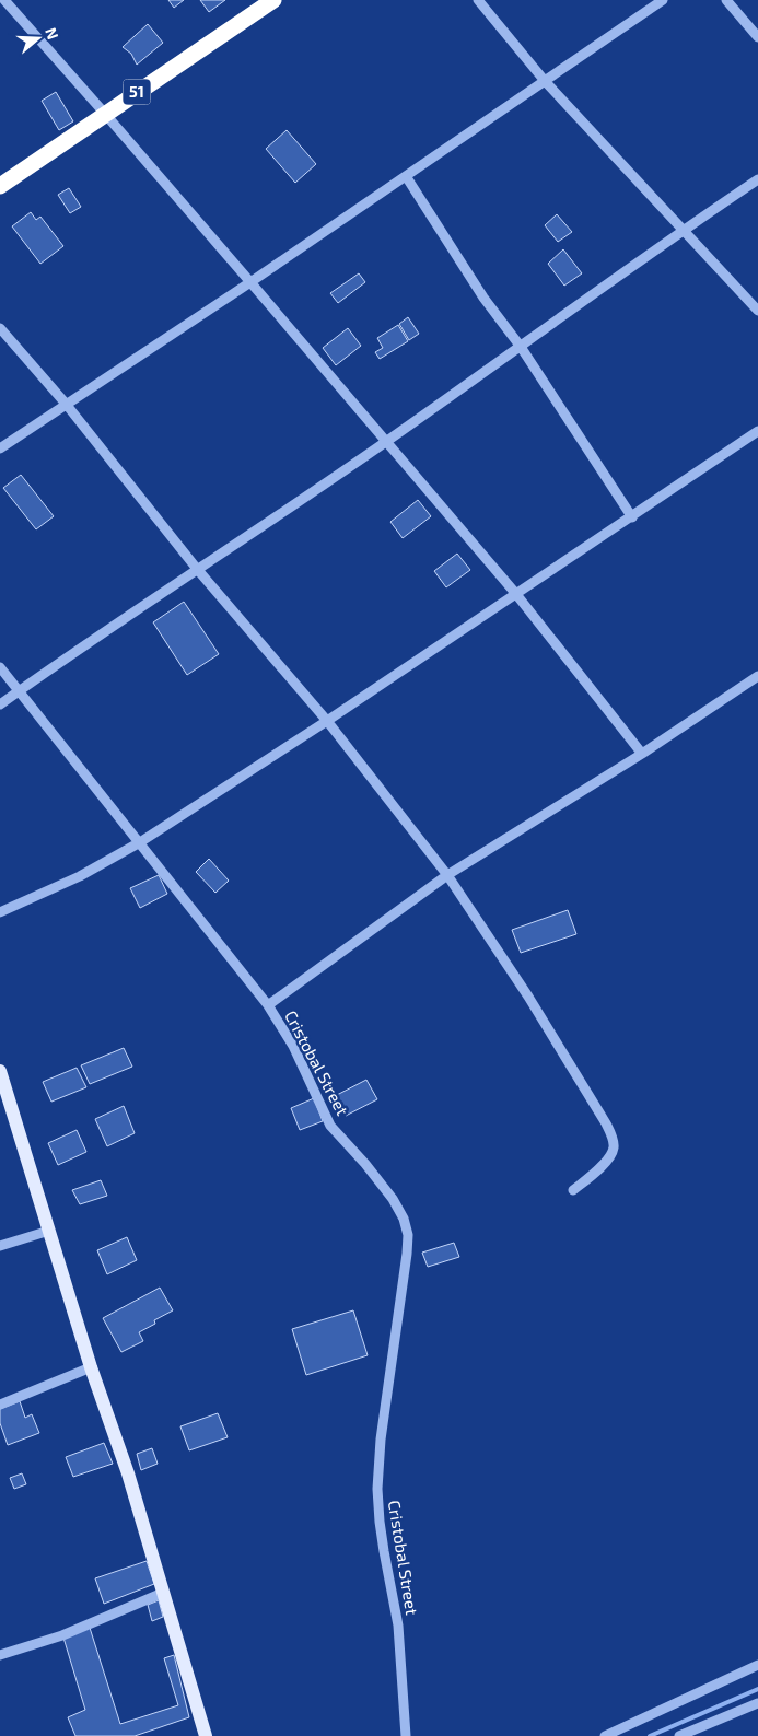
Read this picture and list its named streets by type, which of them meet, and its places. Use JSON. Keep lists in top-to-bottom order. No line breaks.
{"streets":{"highway":["51"],"street":["Cristobal Street"]},"north":"right"}
